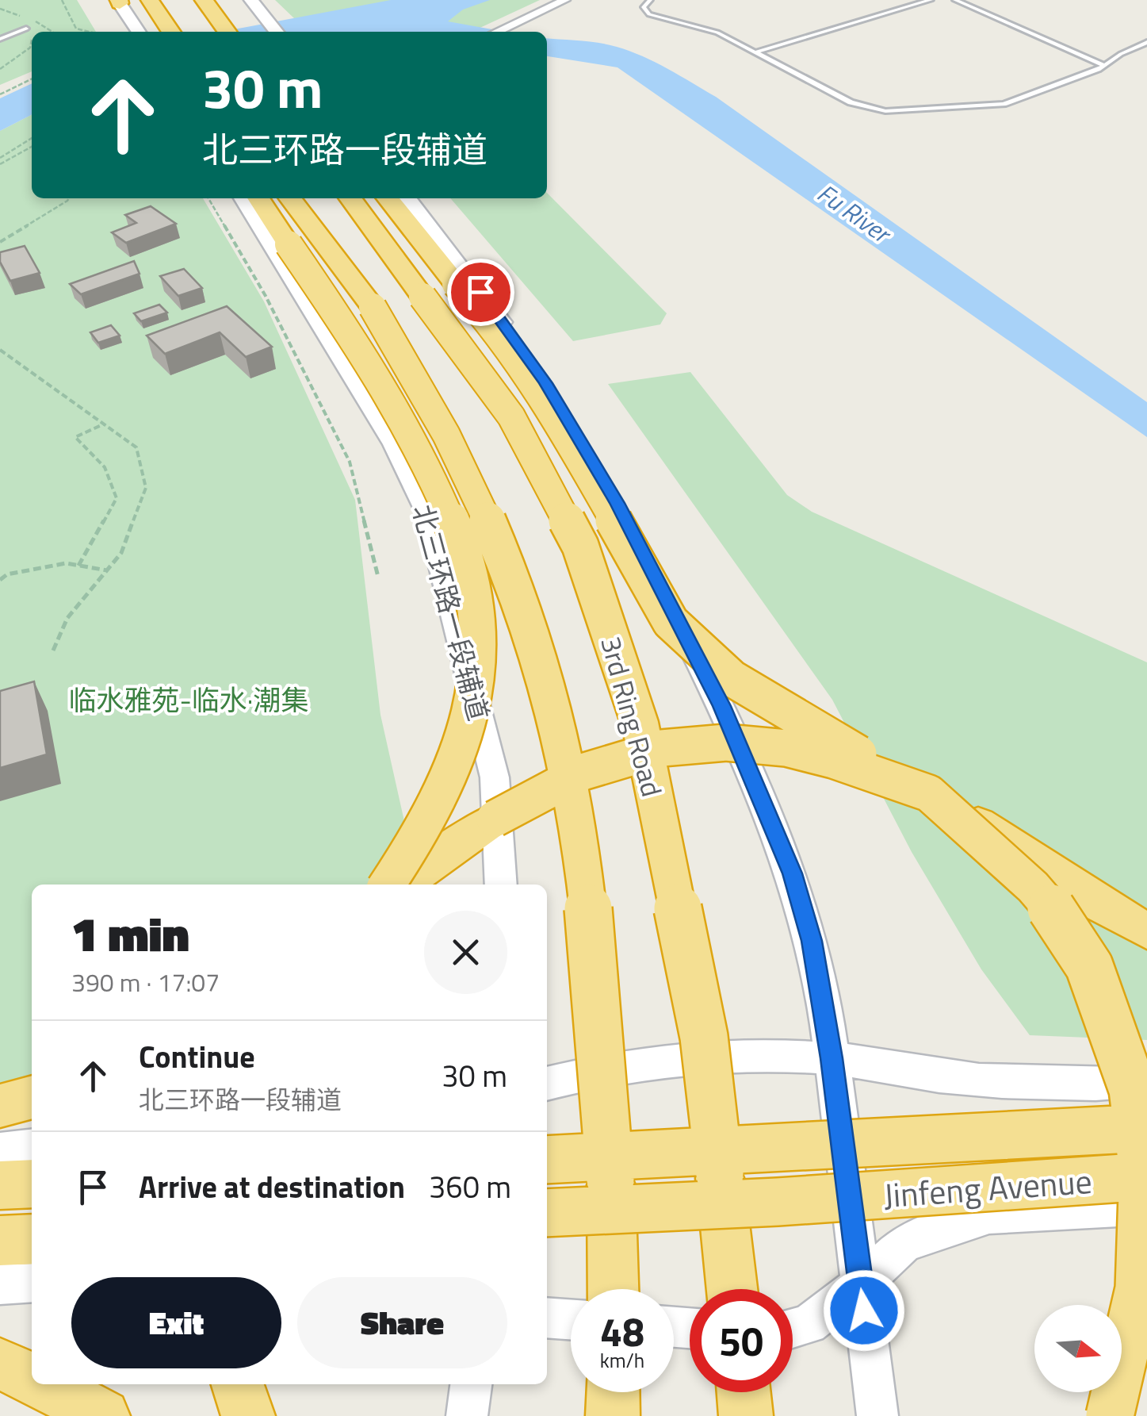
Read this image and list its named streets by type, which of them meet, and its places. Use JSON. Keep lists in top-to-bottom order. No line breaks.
{"streets":{"highway":["3rd Ring Road","Jinfeng Avenue"],"main road":["北三环路一段辅道"]},"water":["Fu River"],"parks":["临水雅苑-临水·潮集"],"north":"right","page":{"turn":["30 m","北三环路一段辅道"],"heading":["1 min","390 m · 17:07"],"list":[{"name":"Continue","note":"北三环路一段辅道","value":"30 m"},{"name":"Arrive at destination","value":"360 m"}],"buttons":["Exit","Share"],"speed":"48 km/h","limit":"50"}}
